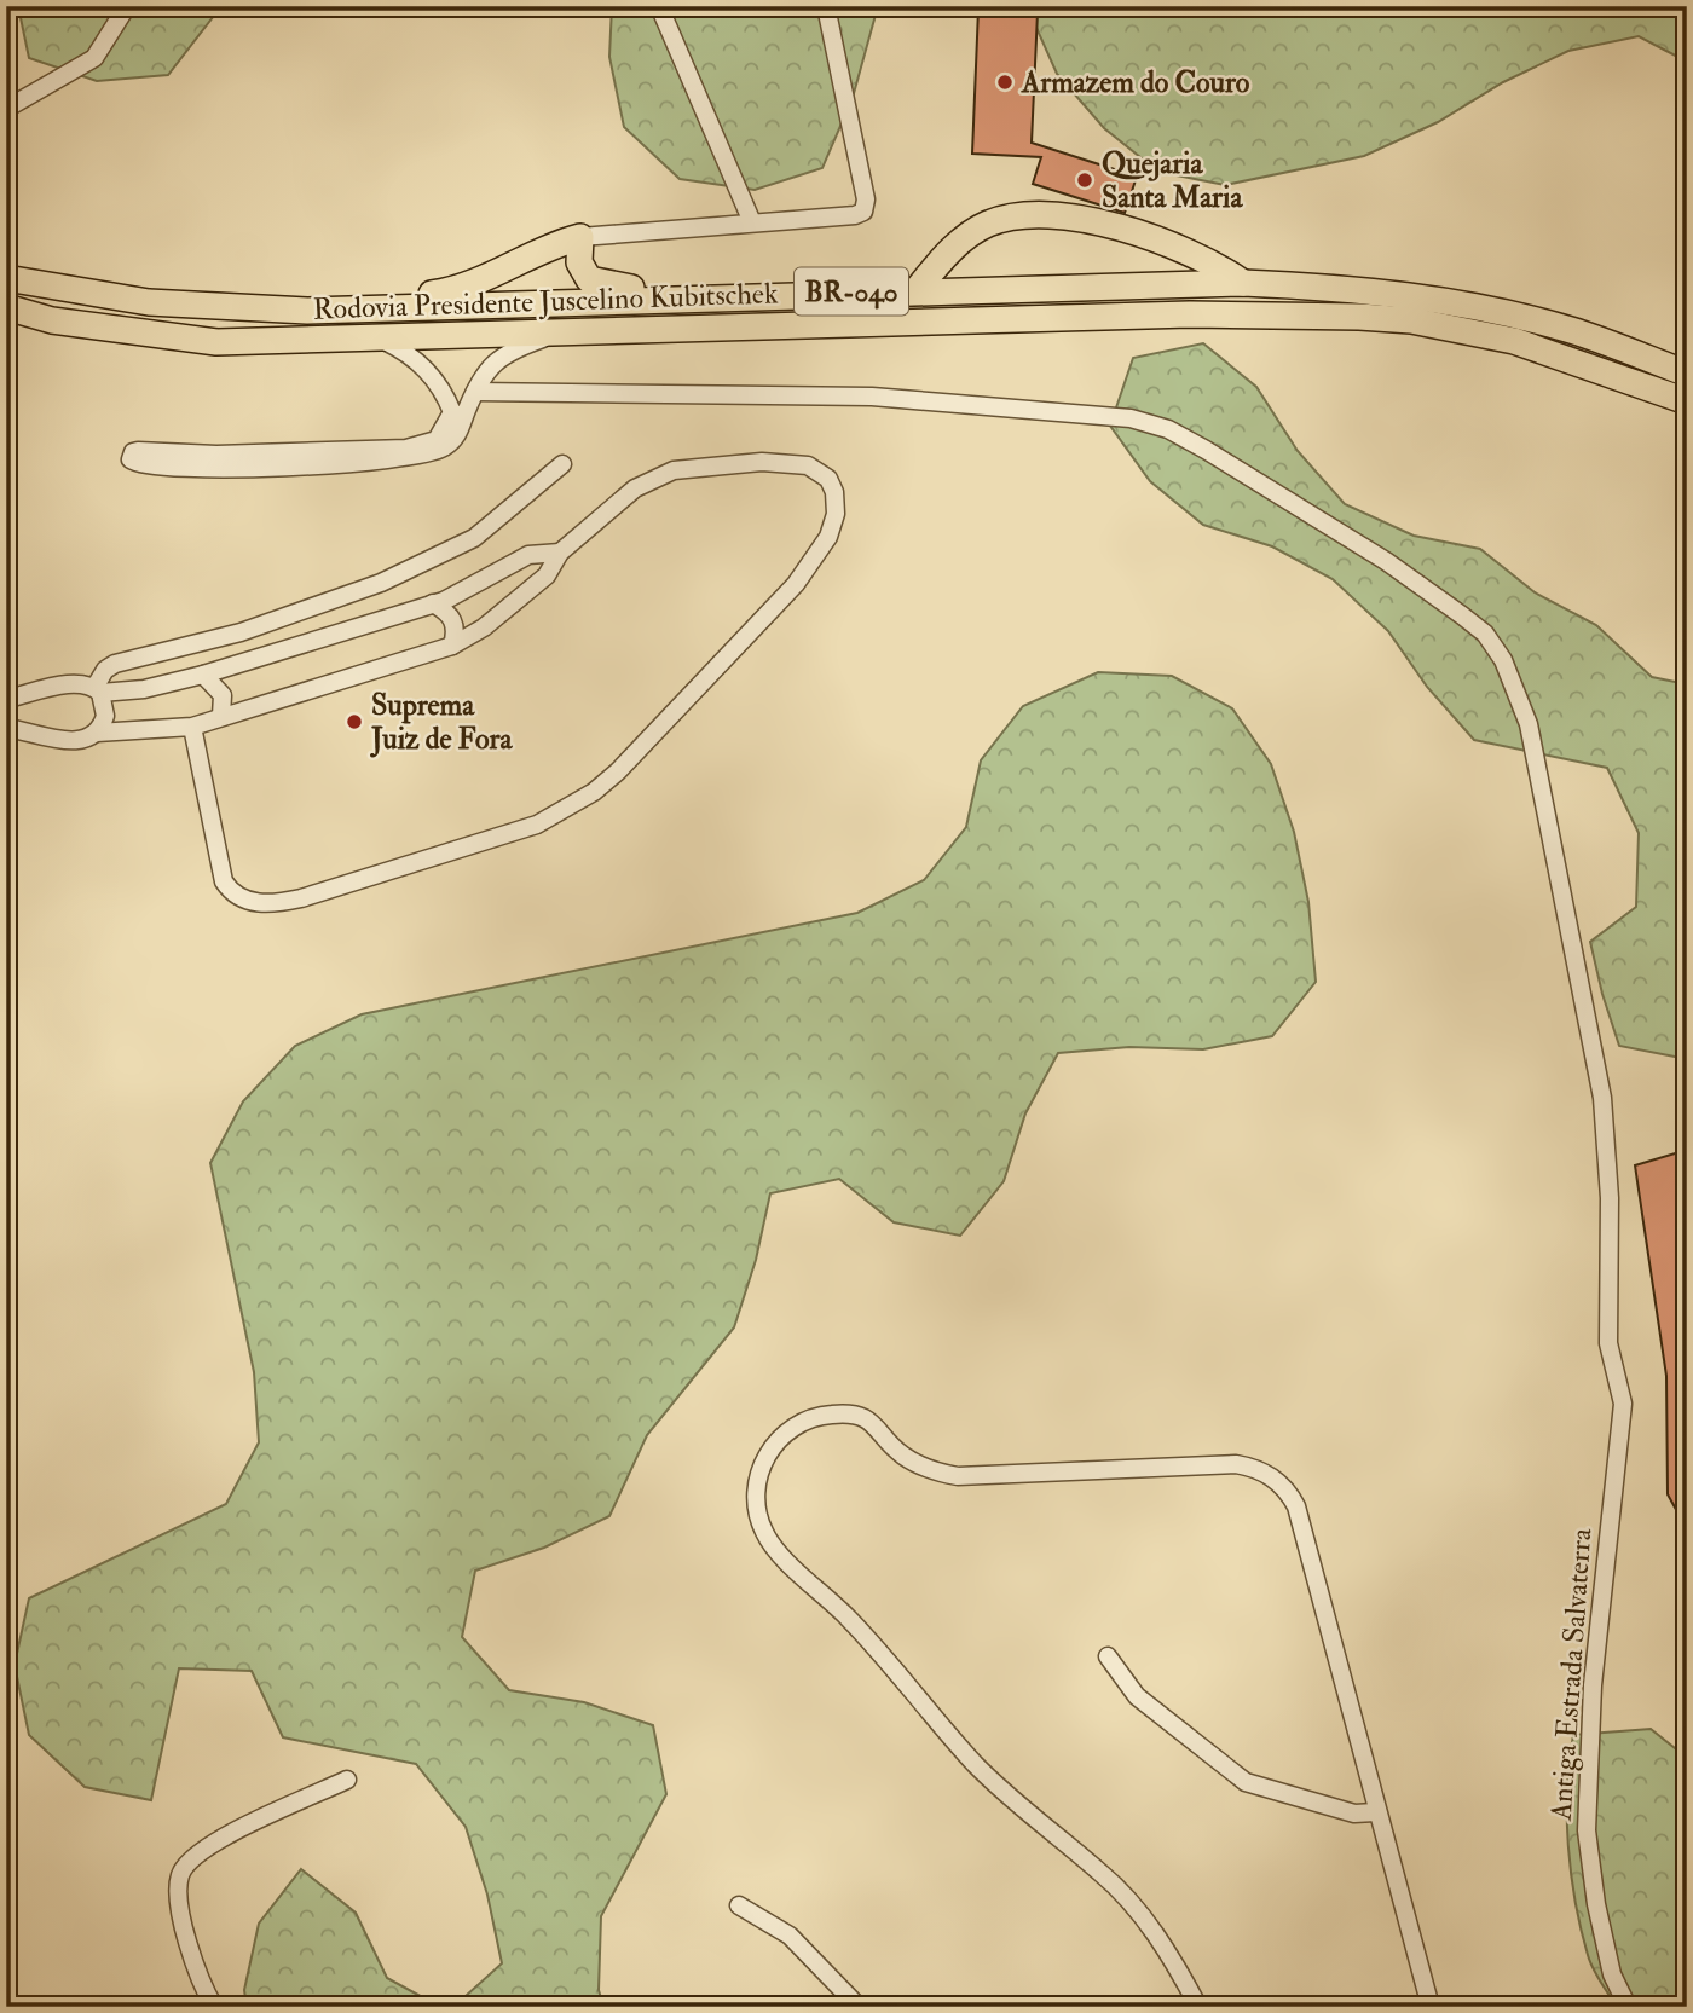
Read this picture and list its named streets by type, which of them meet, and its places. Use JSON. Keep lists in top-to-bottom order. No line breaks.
{"streets":{"highway":["BR-040","Rodovia Presidente Juscelino Kubitschek"],"street":["Antiga Estrada Salvaterra"]},"places":["Armazem do Couro","Quejaria Santa Maria","Suprema Juiz de Fora"]}
